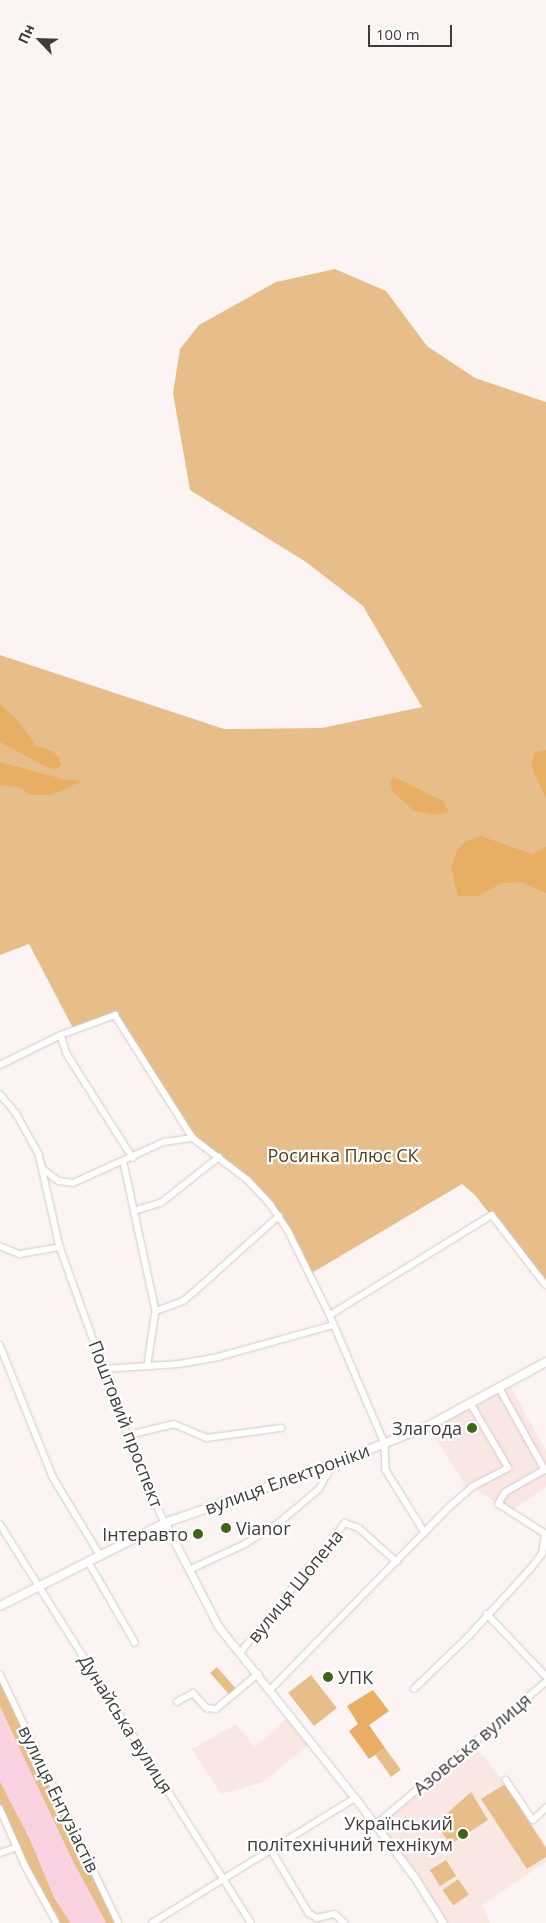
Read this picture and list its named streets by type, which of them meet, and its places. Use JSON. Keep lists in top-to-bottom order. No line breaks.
{"streets":{"main road":["вулиця Електроніки"],"street":["Поштовий проспект","вулиця Шопена","Дунайська вулиця","Азовська вулиця","вулиця Ентузіастів"]},"crossings":[["Поштовий проспект","вулиця Електроніки"],["Поштовий проспект","вулиця Шопена"],["Поштовий проспект","Азовська вулиця"],["вулиця Електроніки","Дунайська вулиця"]],"parks":["Росинка Плюс СК"],"places":["Злагода","Vianor","Інтеравто","УПК","Український політехнічний технікум"],"scale_bar":"100 m","north":"top left"}
